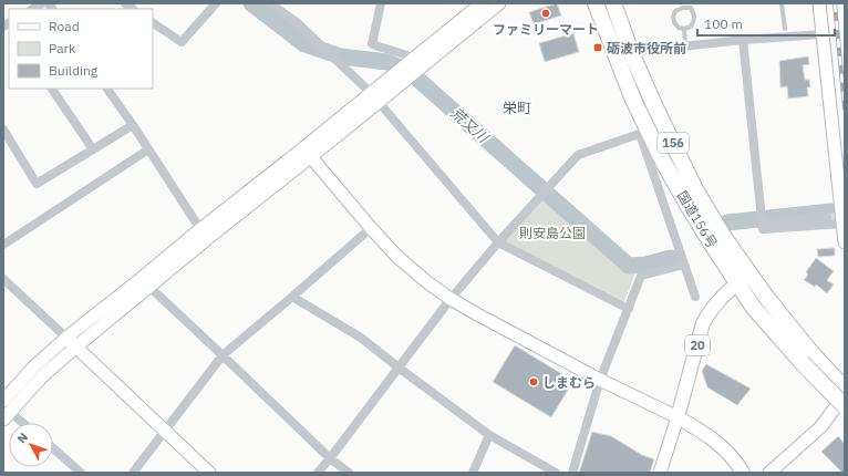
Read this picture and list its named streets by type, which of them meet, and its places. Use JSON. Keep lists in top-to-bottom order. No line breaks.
{"streets":{"highway":["156","国道156号"],"main road":["20"]},"crossings":[["国道156号","20"]],"districts":["栄町"],"water":["荒又川"],"parks":["則安島公園"],"places":{"other":["ファミリーマート","しまむら"],"transit":["砺波市役所前"]},"legend":["Road","Park","Building"],"scale_bar":"100 m","north":"top left"}
